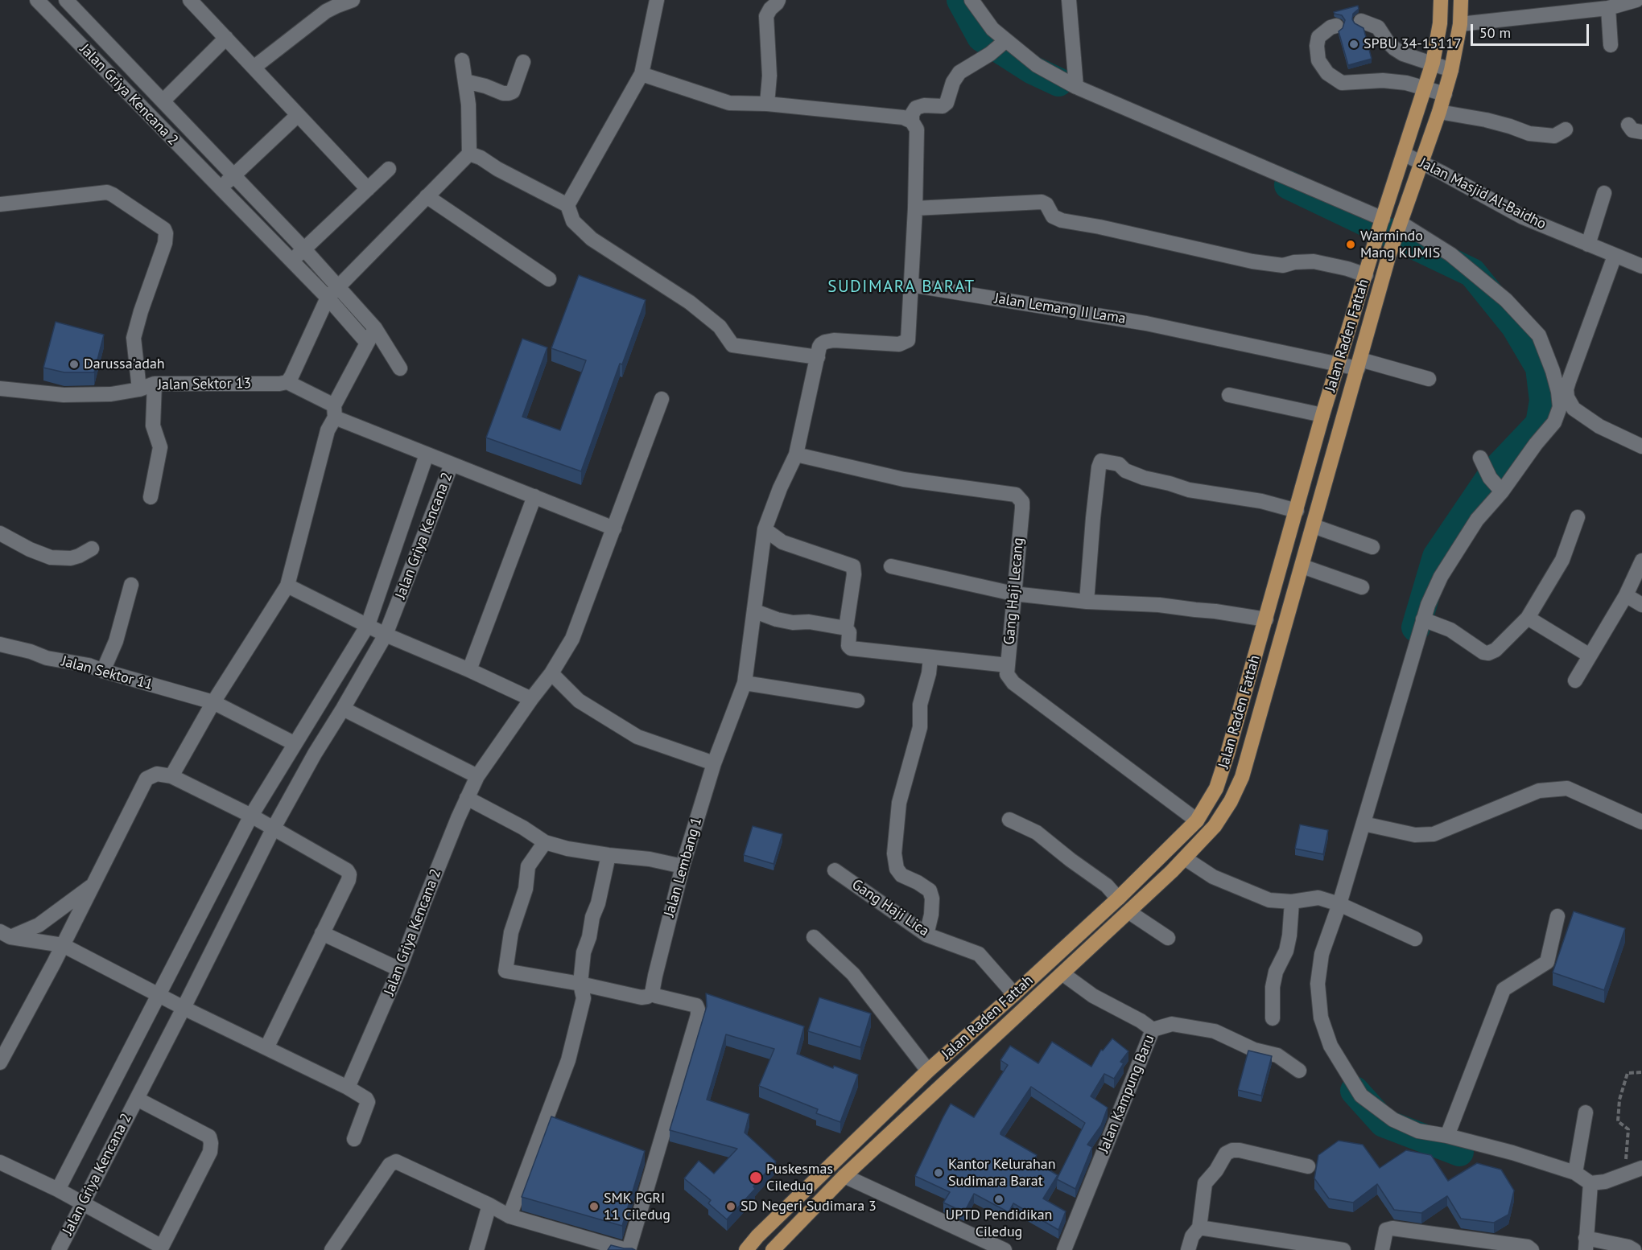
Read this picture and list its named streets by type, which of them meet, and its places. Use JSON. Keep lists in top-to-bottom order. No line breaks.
{"streets":{"main road":["Jalan Raden Fattah"],"street":["Jalan Griya Kencana 2","Jalan Masjid Al-Baidho","Jalan Lemang II Lama","Jalan Sektor 13","Gang Haji Lecang","Jalan Sektor 11","Jalan Lembang 1","Gang Haji Lica","Jalan Kampung Baru"]},"crossings":[["Jalan Griya Kencana 2","Jalan Sektor 13"],["Jalan Masjid Al-Baidho","Jalan Raden Fattah"],["Jalan Lemang II Lama","Jalan Raden Fattah"],["Jalan Raden Fattah","Gang Haji Lecang"],["Jalan Raden Fattah","Gang Haji Lica"],["Gang Haji Lecang","Jalan Lembang 1"]],"districts":["SUDIMARA BARAT"],"places":["SPBU 34-15117","Warmindo Mang KUMIS","Darussa'adah","Kantor Kelurahan Sudimara Barat","Puskesmas Ciledug","UPTD Pendidikan Ciledug","SMK PGRI 11 Ciledug","SD Negeri Sudimara 3"],"scale_bar":"50 m"}
